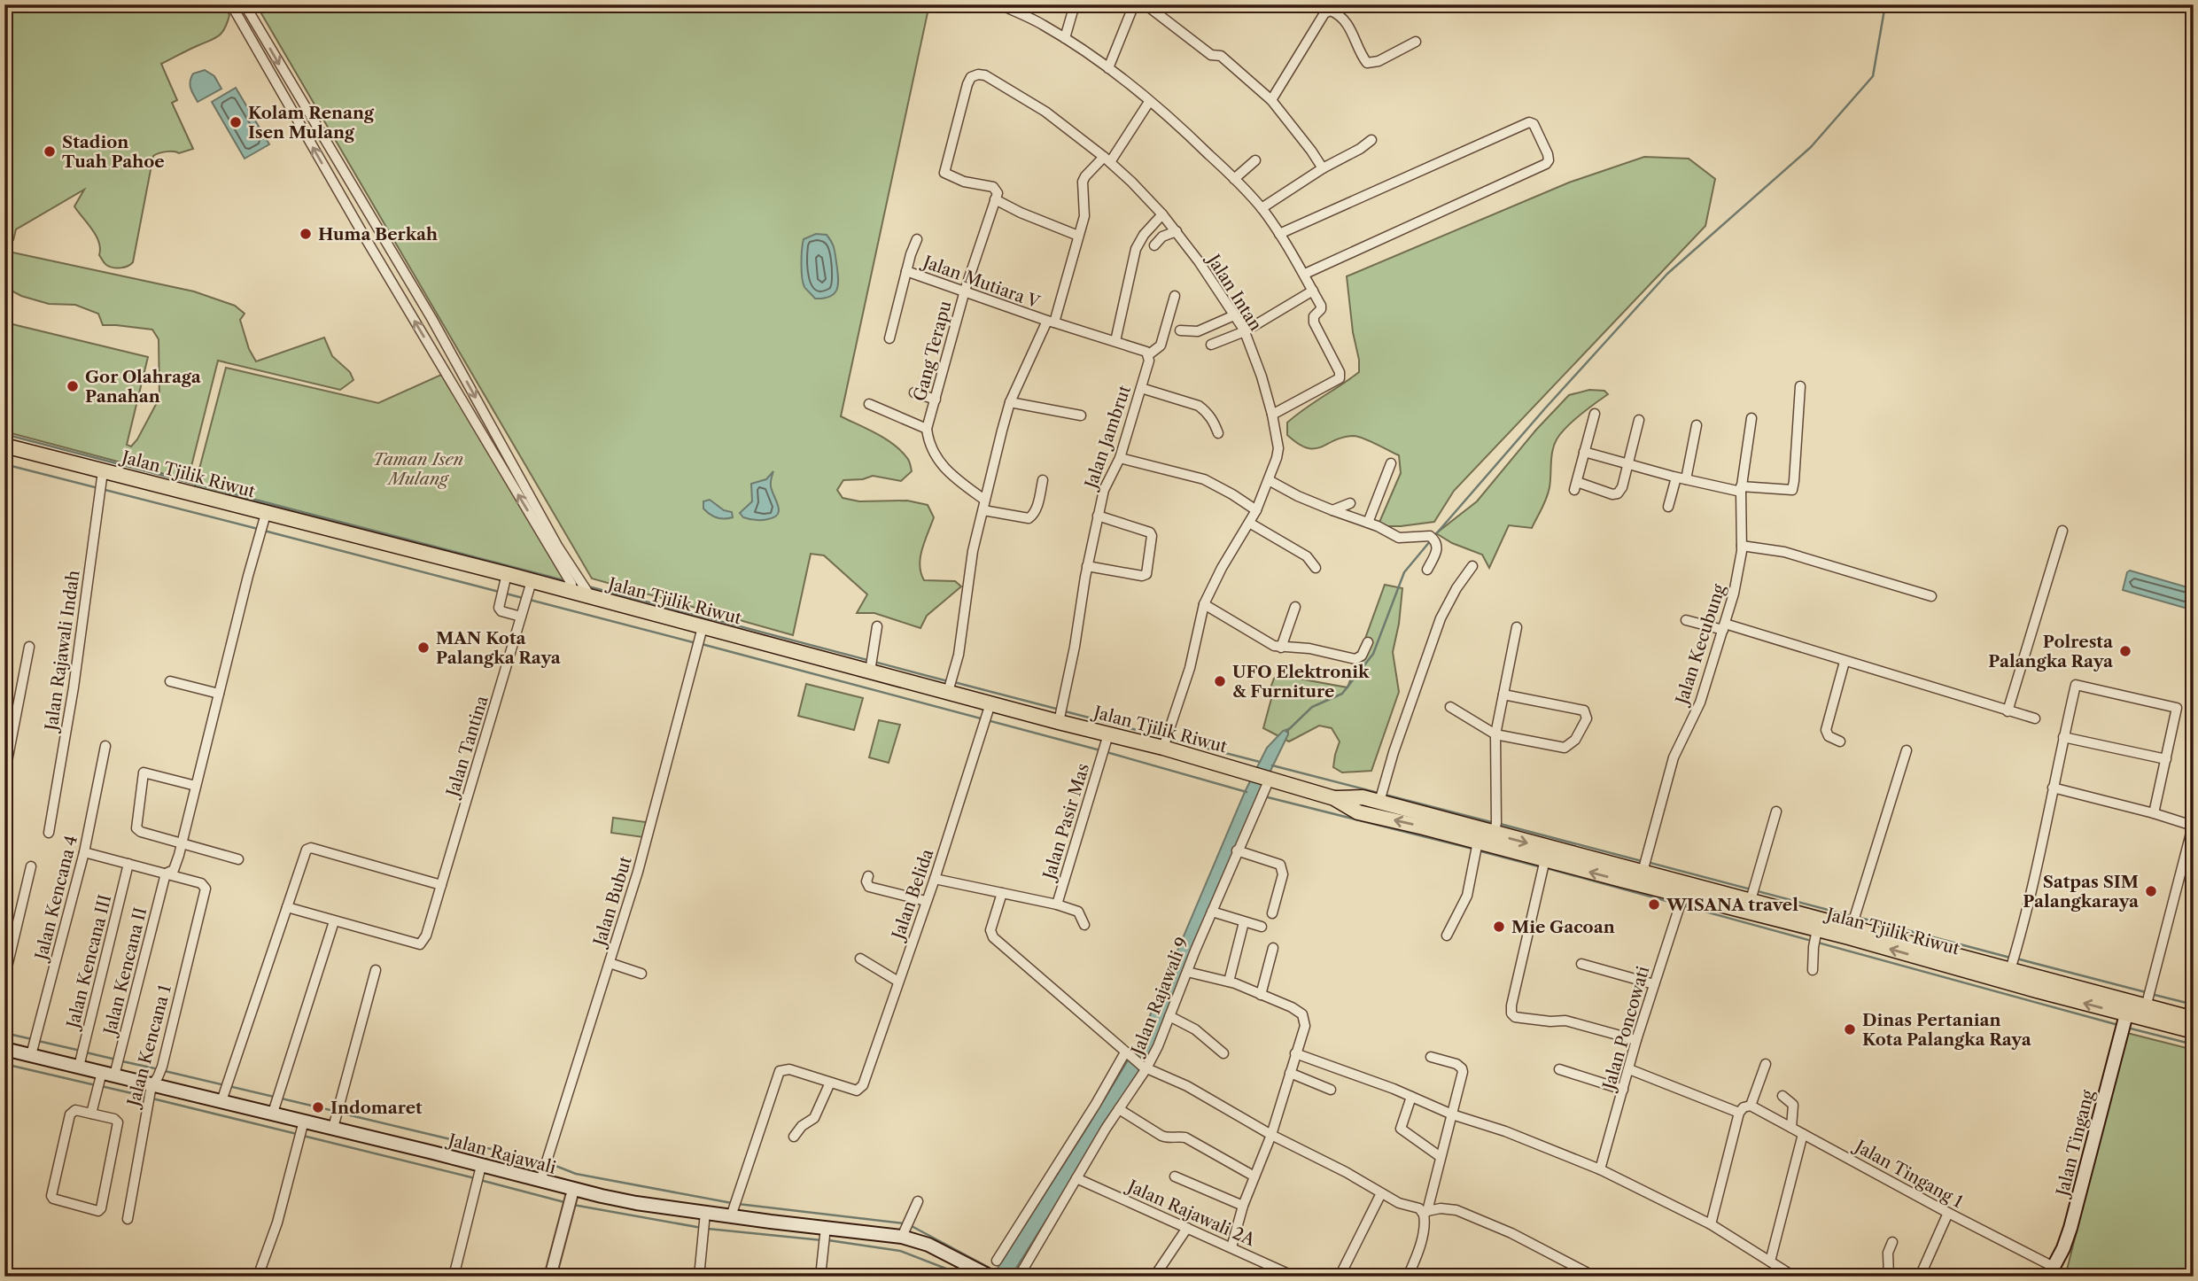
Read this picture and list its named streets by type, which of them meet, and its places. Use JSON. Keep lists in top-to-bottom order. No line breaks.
{"streets":{"highway":["Jalan Tjilik Riwut"],"main road":["Jalan Tingang","Jalan Rajawali"],"street":["Jalan Mutiara V","Jalan Intan","Gang Terapu","Jalan Jambrut","Jalan Kecubung","Jalan Rajawali Indah","Jalan Tantina","Jalan Pasir Mas","Jalan Belida","Jalan Kencana 4","Jalan Bubut","Jalan Kencana III","Jalan Kencana II","Jalan Rajawali 9","Jalan Poncowati","Jalan Kencana 1","Jalan Tingang 1","Jalan Rajawali 2A"]},"crossings":[["Jalan Mutiara V","Gang Terapu"],["Jalan Intan","Gang Terapu"],["Jalan Intan","Jalan Tjilik Riwut"],["Jalan Jambrut","Jalan Tjilik Riwut"],["Jalan Tjilik Riwut","Jalan Kecubung"],["Jalan Tjilik Riwut","Jalan Rajawali Indah"],["Jalan Tjilik Riwut","Jalan Tantina"],["Jalan Tjilik Riwut","Jalan Pasir Mas"],["Jalan Tjilik Riwut","Jalan Belida"],["Jalan Tjilik Riwut","Jalan Bubut"],["Jalan Tjilik Riwut","Jalan Kencana II"],["Jalan Tjilik Riwut","Jalan Rajawali 9"],["Jalan Tjilik Riwut","Jalan Poncowati"],["Jalan Tjilik Riwut","Jalan Tingang"],["Jalan Pasir Mas","Jalan Belida"],["Jalan Kencana 4","Jalan Rajawali"],["Jalan Bubut","Jalan Rajawali"],["Jalan Kencana III","Jalan Rajawali"],["Jalan Kencana II","Jalan Kencana 1"],["Jalan Kencana II","Jalan Rajawali"],["Jalan Rajawali 9","Jalan Rajawali 2A"],["Jalan Kencana 1","Jalan Rajawali"],["Jalan Tingang","Jalan Tingang 1"]],"parks":["Taman Isen Mulang"],"places":["Kolam Renang Isen Mulang","Stadion Tuah Pahoe","Huma Berkah","Gor Olahraga Panahan","MAN Kota Palangka Raya","Polresta Palangka Raya","UFO Elektronik & Furniture","Satpas SIM Palangkaraya","WISANA travel","Mie Gacoan","Dinas Pertanian Kota Palangka Raya","Indomaret"]}
